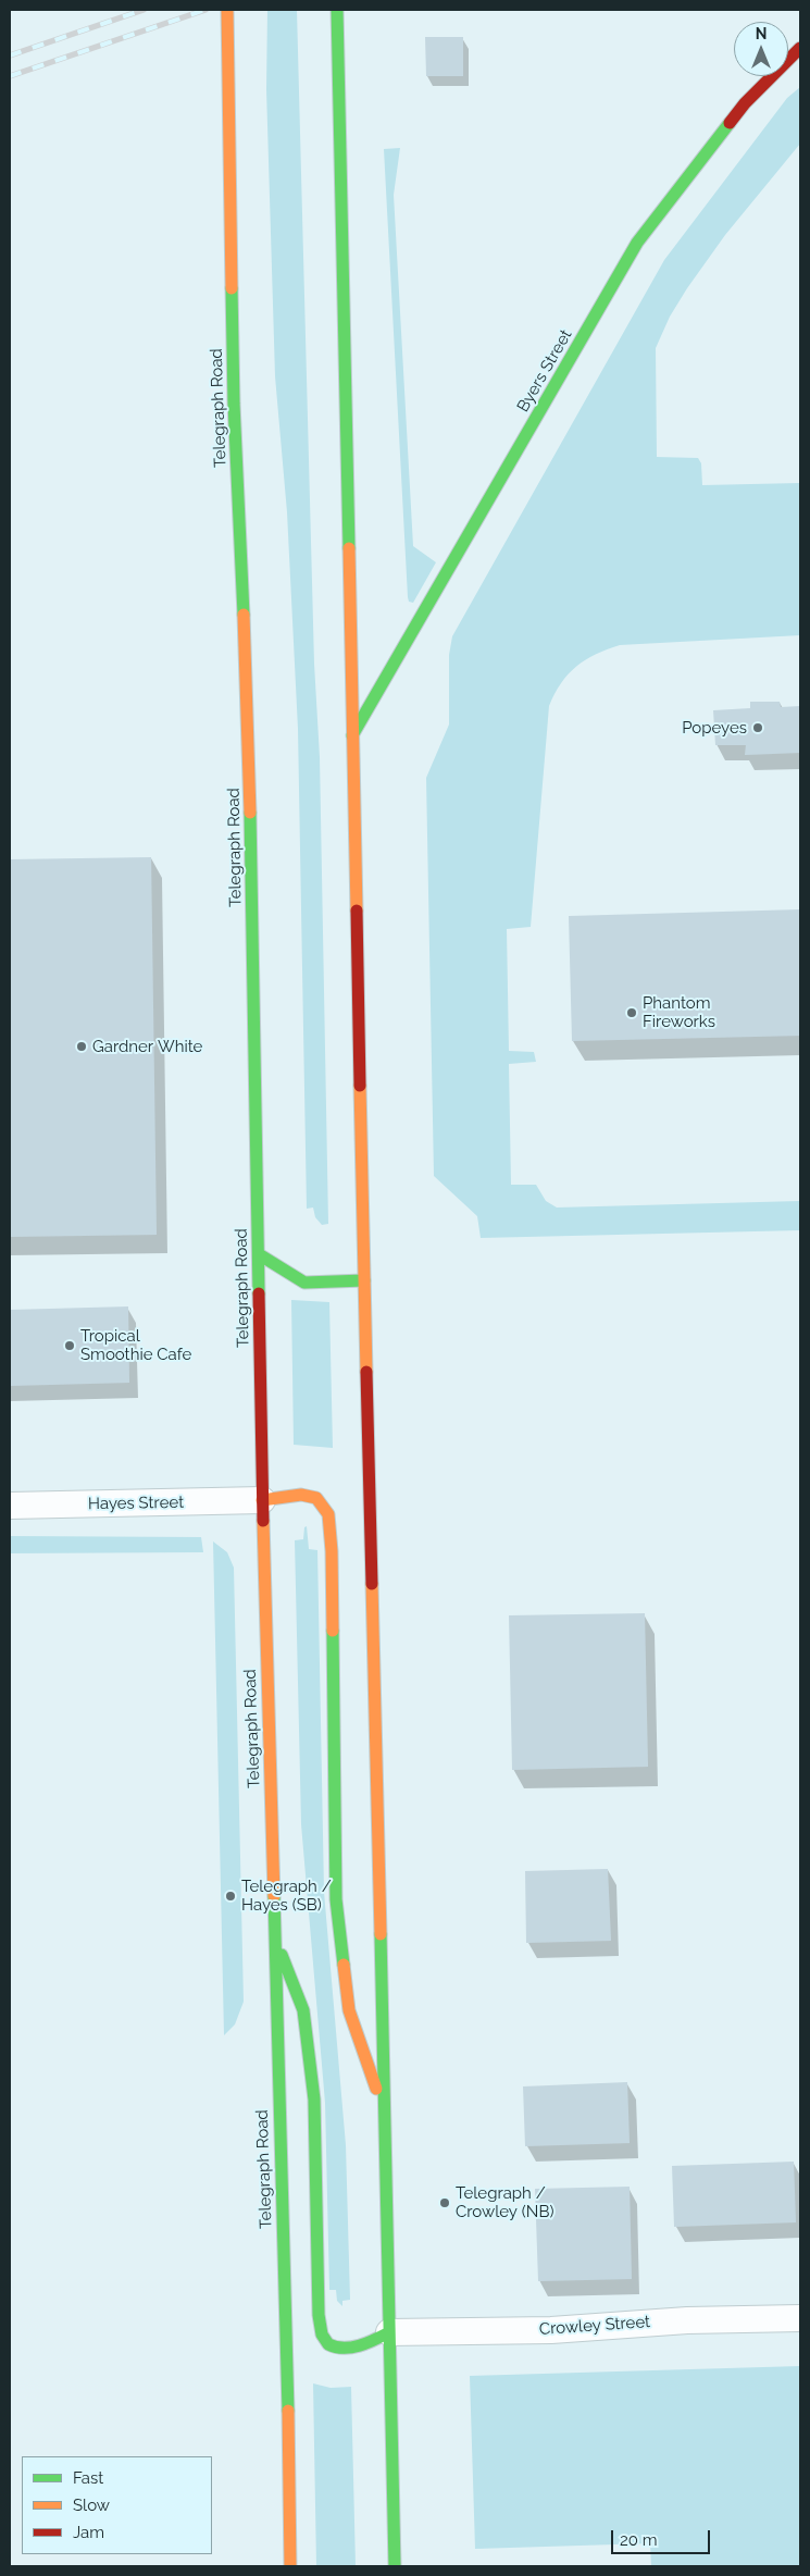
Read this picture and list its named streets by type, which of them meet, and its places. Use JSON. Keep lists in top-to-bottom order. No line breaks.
{"streets":{"main road":["Byers Street","Telegraph Road"],"street":["Hayes Street","Crowley Street"]},"crossings":[["Telegraph Road","Hayes Street"]],"places":["Popeyes","Phantom Fireworks","Gardner White","Tropical Smoothie Cafe","Telegraph / Hayes (SB)","Telegraph / Crowley (NB)"],"legend":["Fast","Slow","Jam"],"scale_bar":"20 m","north":"top"}
